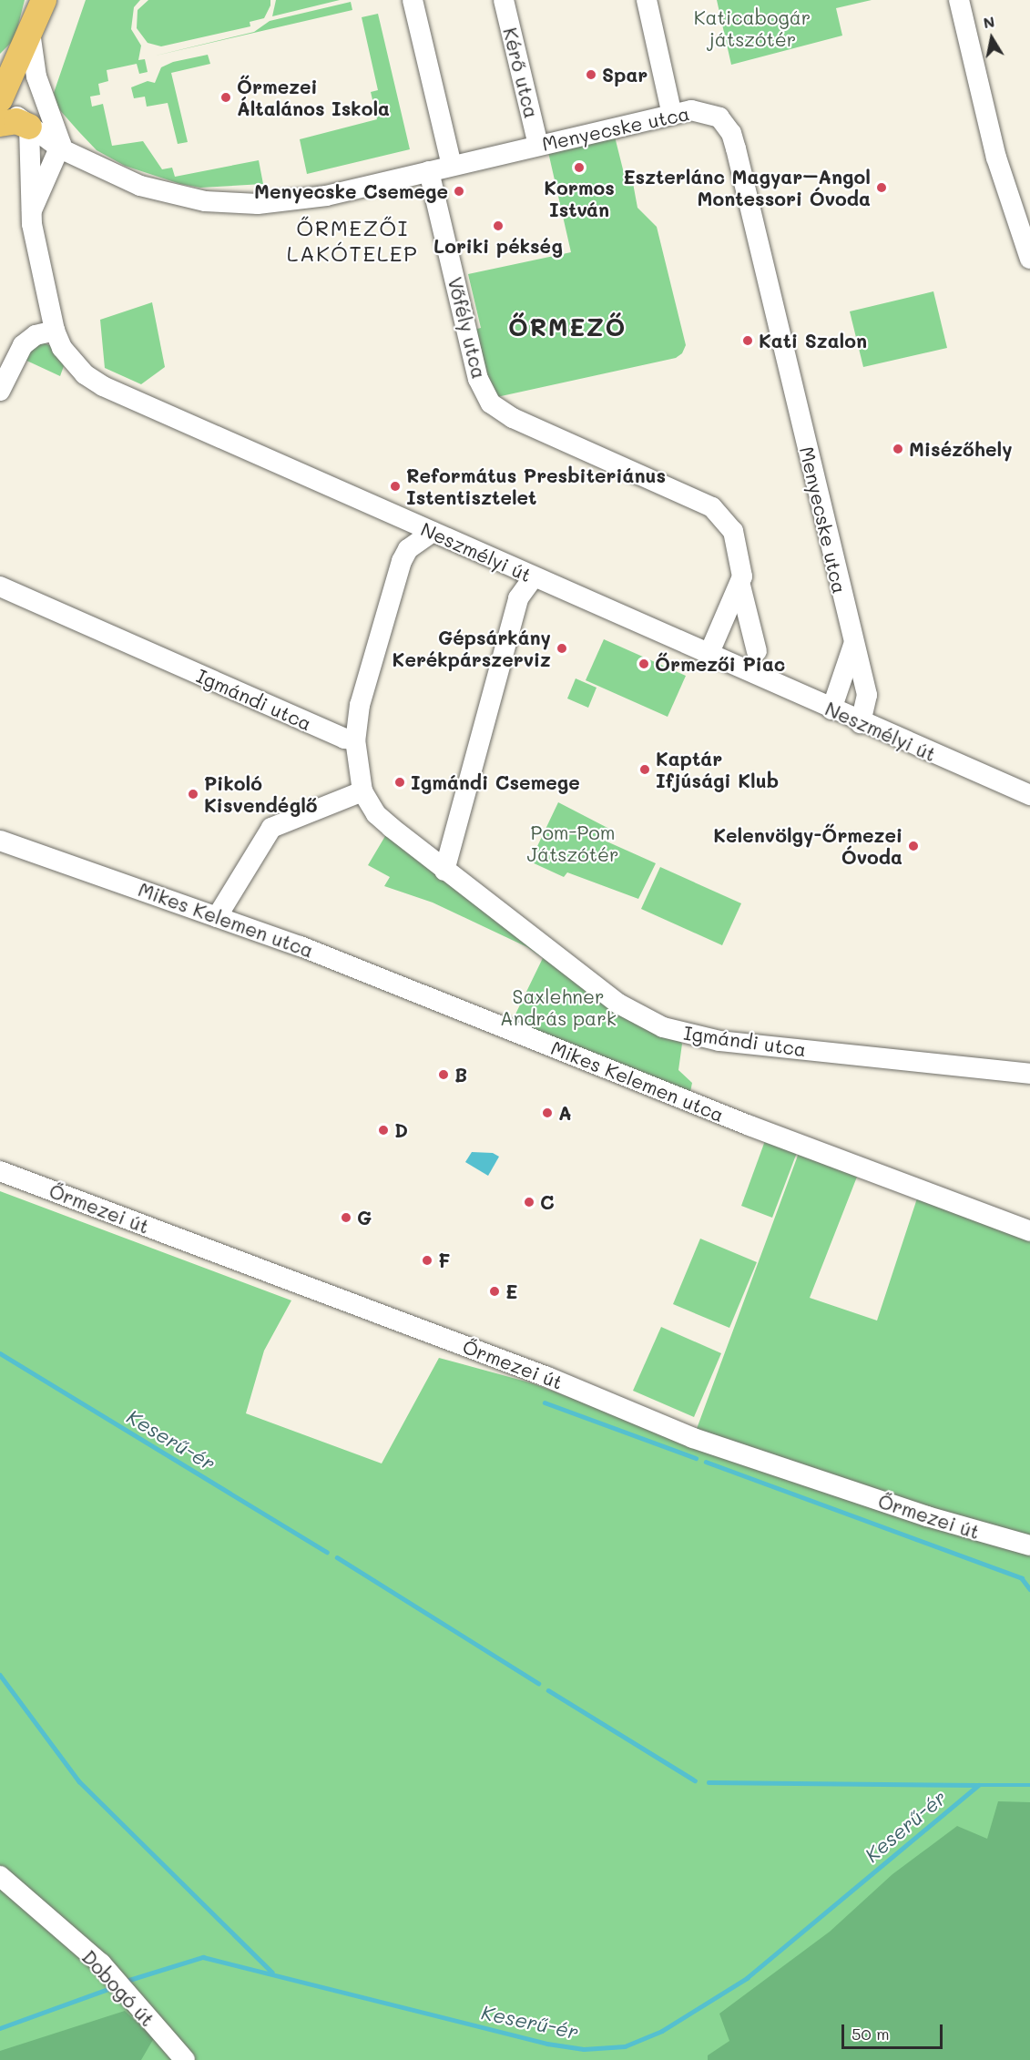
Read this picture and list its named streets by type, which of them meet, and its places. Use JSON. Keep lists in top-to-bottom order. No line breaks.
{"streets":{"street":["Kérő utca","Menyecske utca","Vőfély utca","Neszmélyi út","Igmándi utca","Mikes Kelemen utca","Őrmezei út","Dobogó út"]},"crossings":[["Kérő utca","Menyecske utca"],["Menyecske utca","Vőfély utca"],["Menyecske utca","Neszmélyi út"],["Vőfély utca","Neszmélyi út"]],"districts":["ŐRMEZŐI LAKÓTELEP","ŐRMEZŐ"],"water":["Keserű-ér"],"parks":["Katicabogár játszótér","Pom-Pom Játszótér","Saxlehner András park"],"places":["Spar","Őrmezei Általános Iskola","Kormos István","Eszterlánc Magyar–Angol Montessori Óvoda","Menyecske Csemege","Loriki pékség","Kati Szalon","Misézőhely","Református Presbiteriánus Istentisztelet","Gépsárkány Kerékpárszerviz","Őrmezői Piac","Kaptár Ifjúsági Klub","Igmándi Csemege","Pikoló Kisvendéglő","Kelenvölgy-Őrmezei Óvoda","B","A","D","C","G","F","E"],"scale_bar":"50 m","north":"top"}
